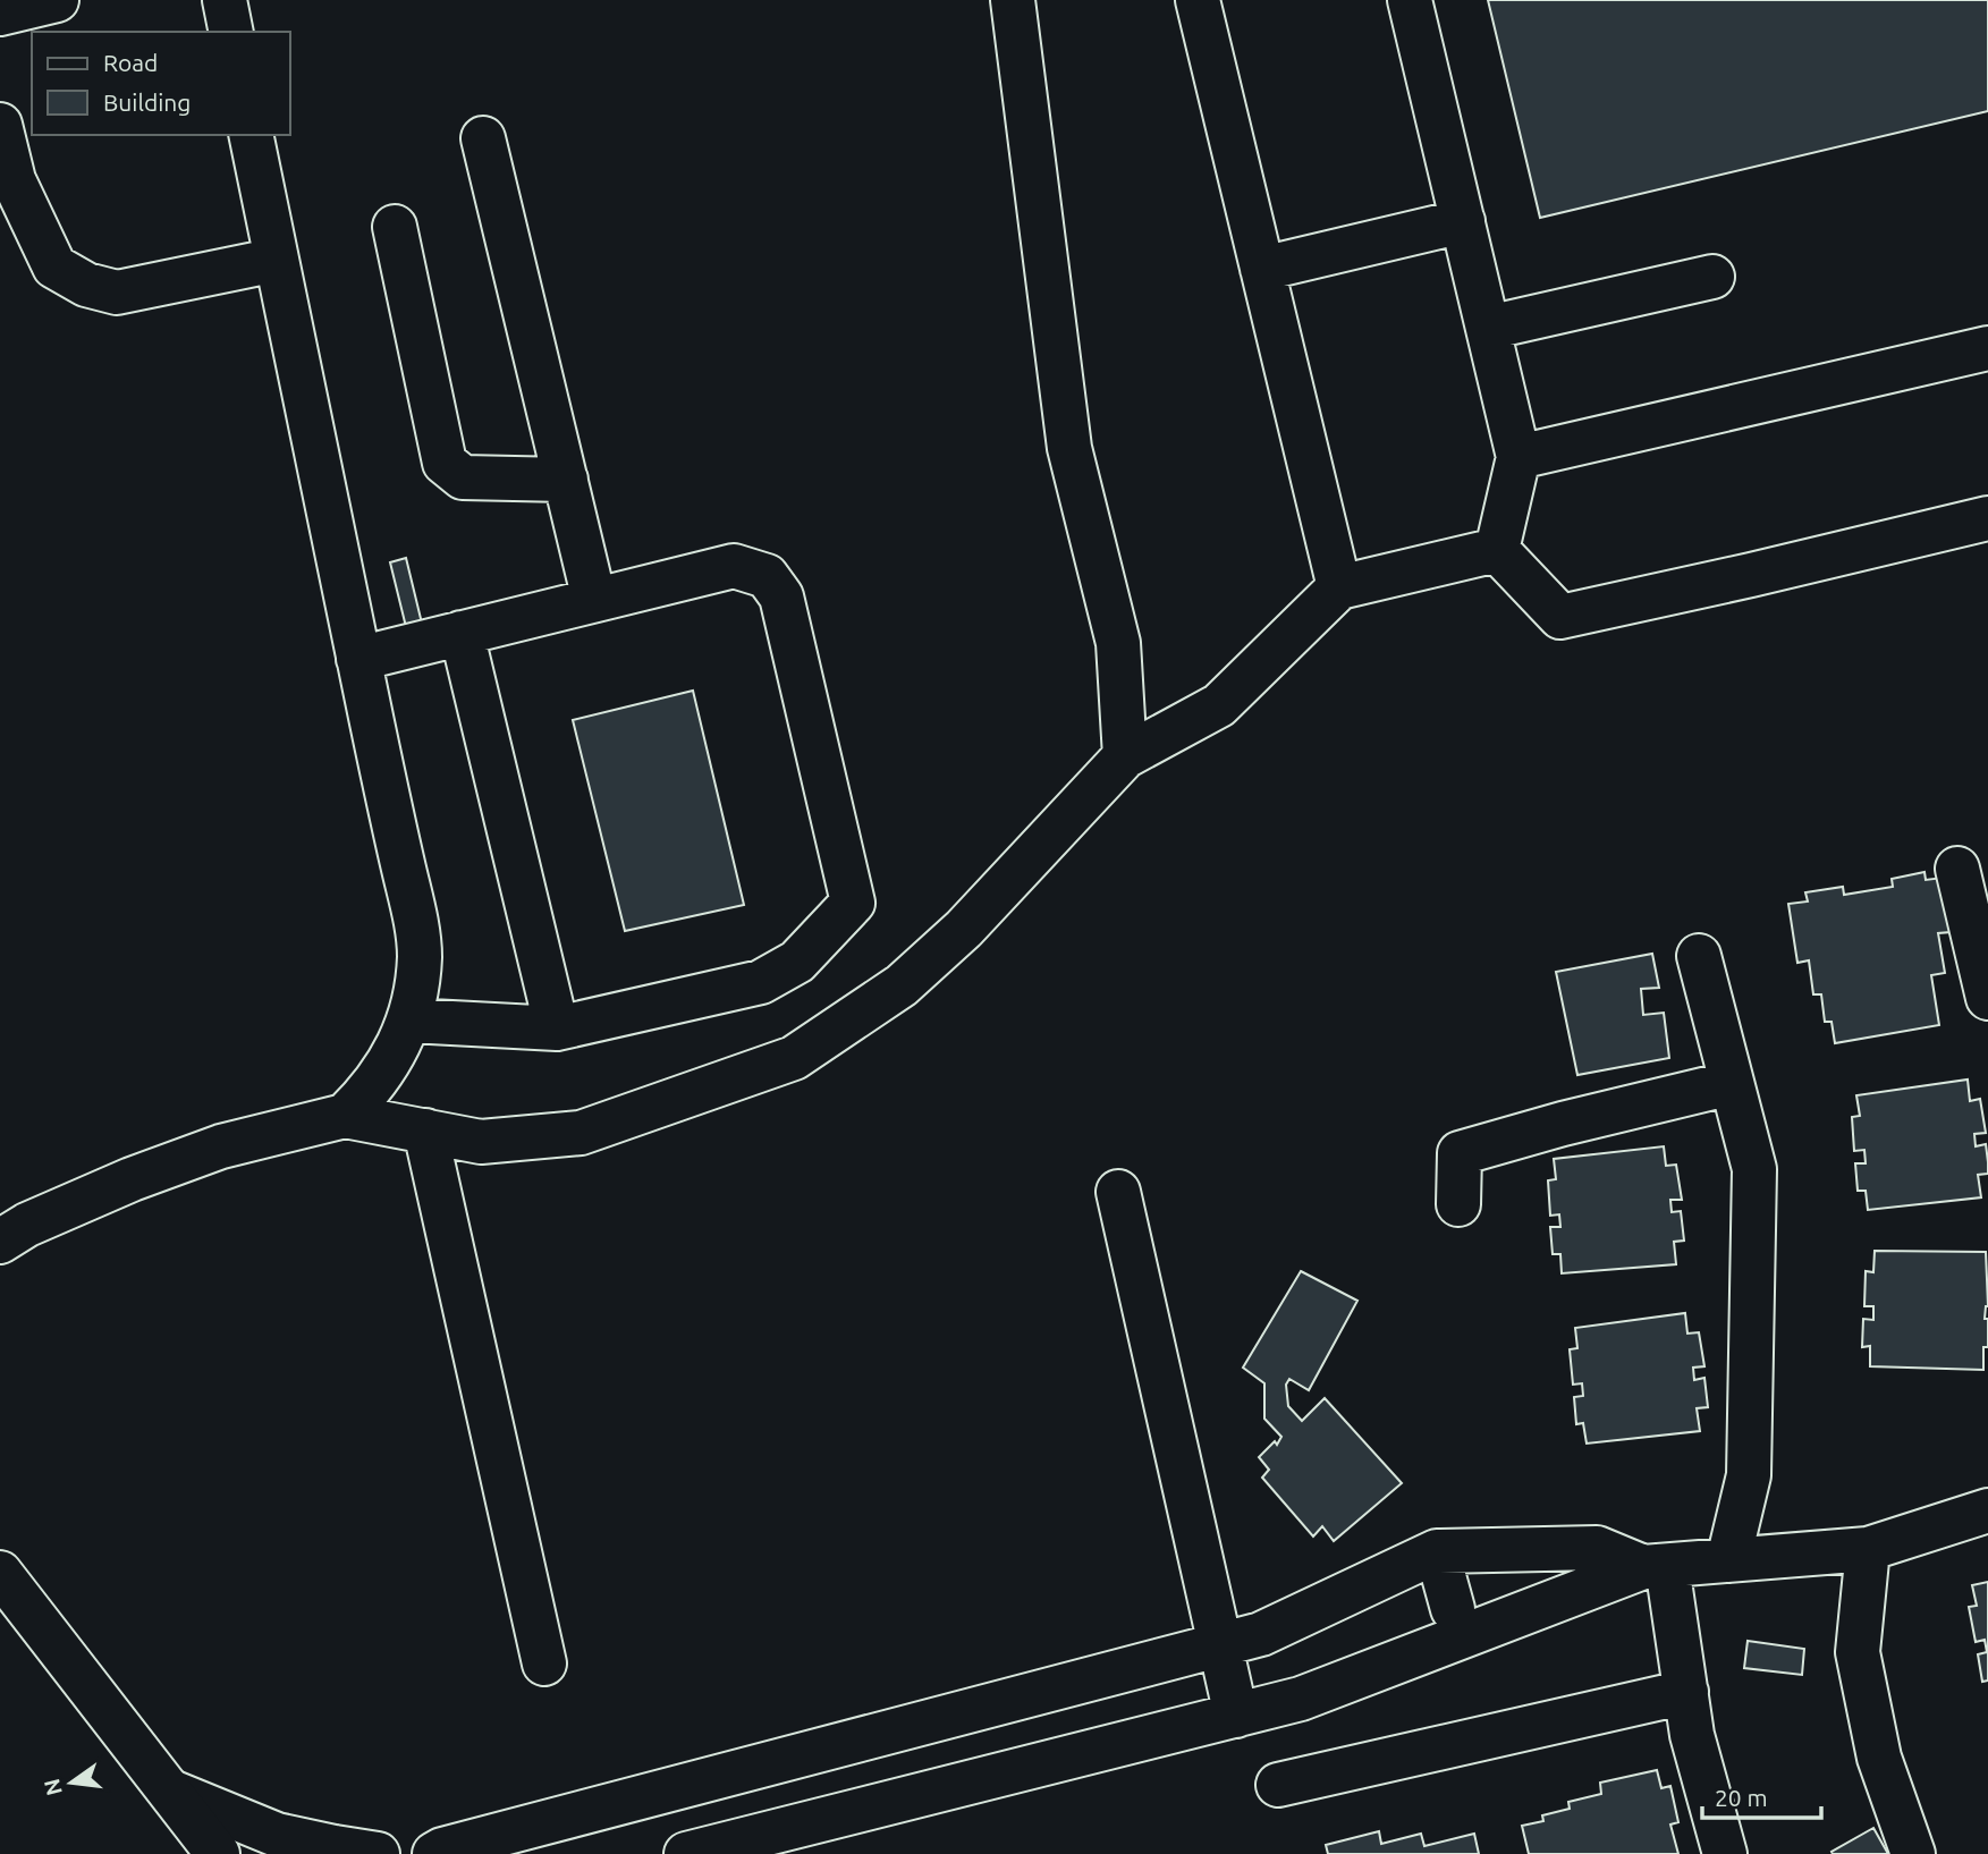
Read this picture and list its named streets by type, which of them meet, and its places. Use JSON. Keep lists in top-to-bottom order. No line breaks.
{"legend":["Road","Building"],"scale_bar":"20 m","north":"left"}
